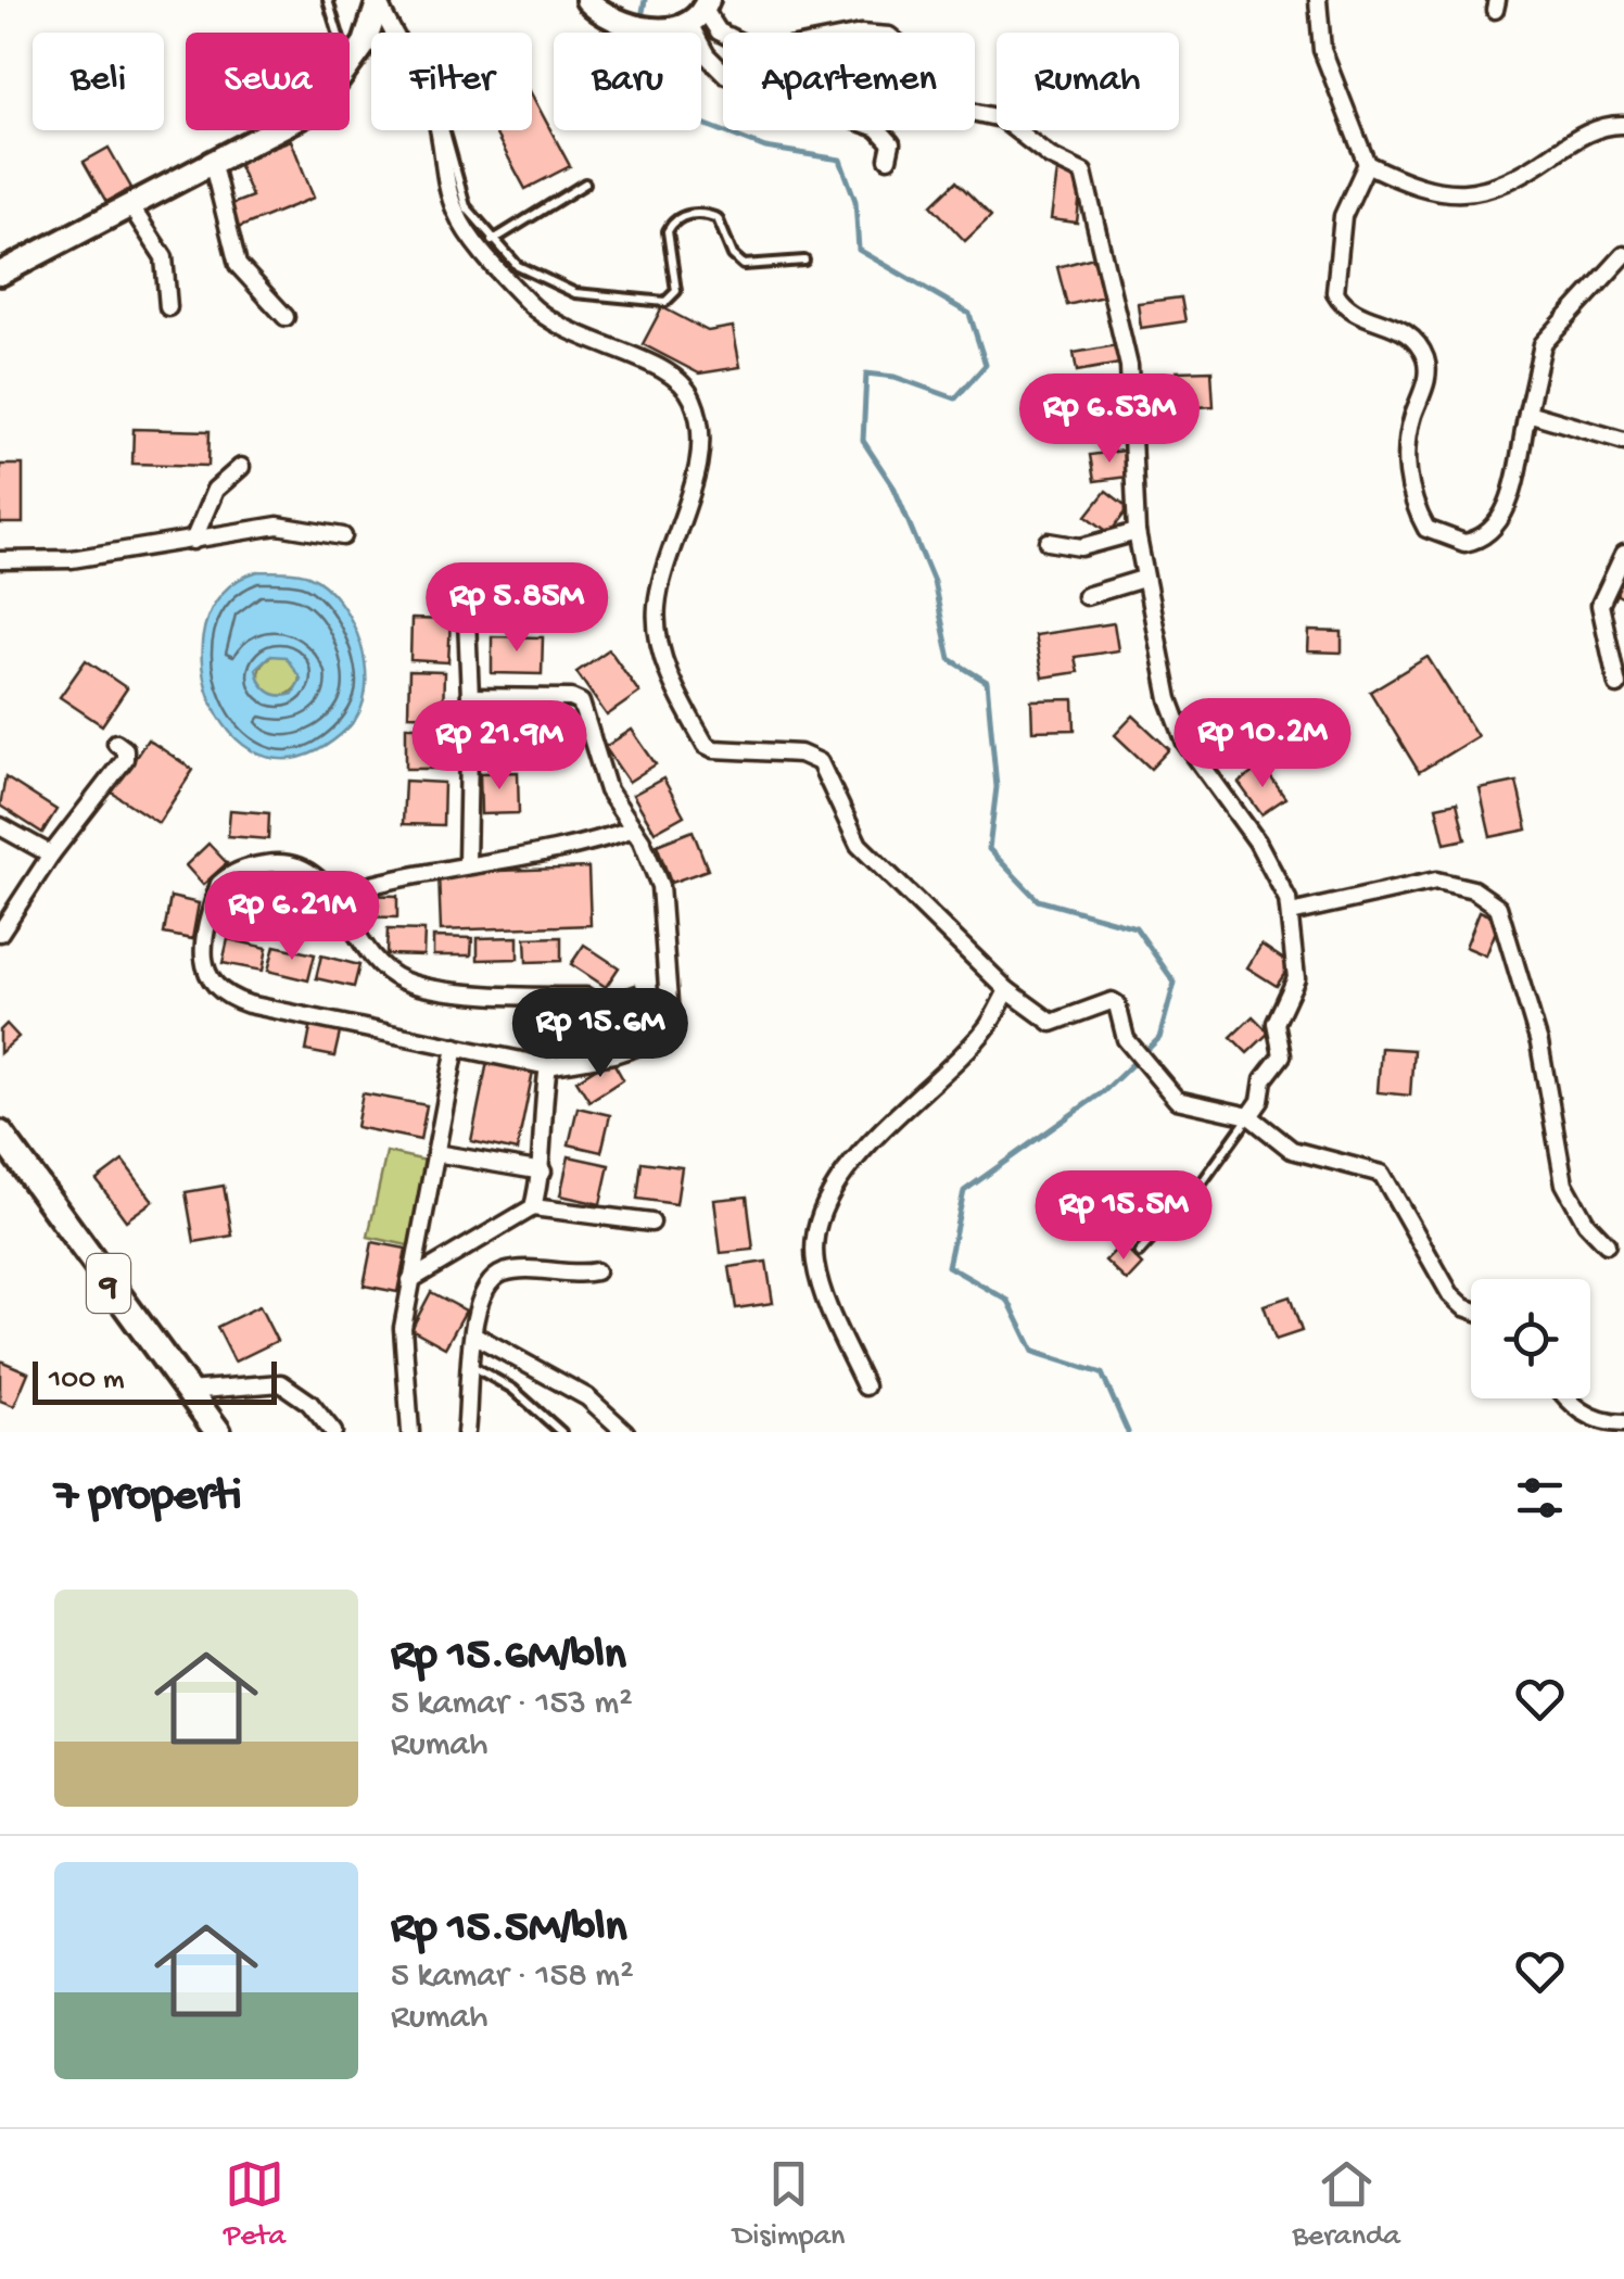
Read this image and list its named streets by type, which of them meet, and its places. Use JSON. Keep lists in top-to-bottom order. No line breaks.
{"streets":{"highway":["9"]},"scale_bar":"100 m","page":{"chip":["Beli","Sewa","Filter","Baru","Apartemen","Rumah"],"price":["Rp 6.53M","Rp 5.85M","Rp 10.2M","Rp 21.9M","Rp 6.21M","Rp 15.6M","Rp 15.5M"],"scale":"100 m","heading":"7 properti","list":[{"name":"Rp 15.6M/bln","note":"5 kamar · 153 m² · Rumah"},{"name":"Rp 15.5M/bln","note":"5 kamar · 158 m² · Rumah"}],"tabs":["Peta","Disimpan","Beranda"]}}
